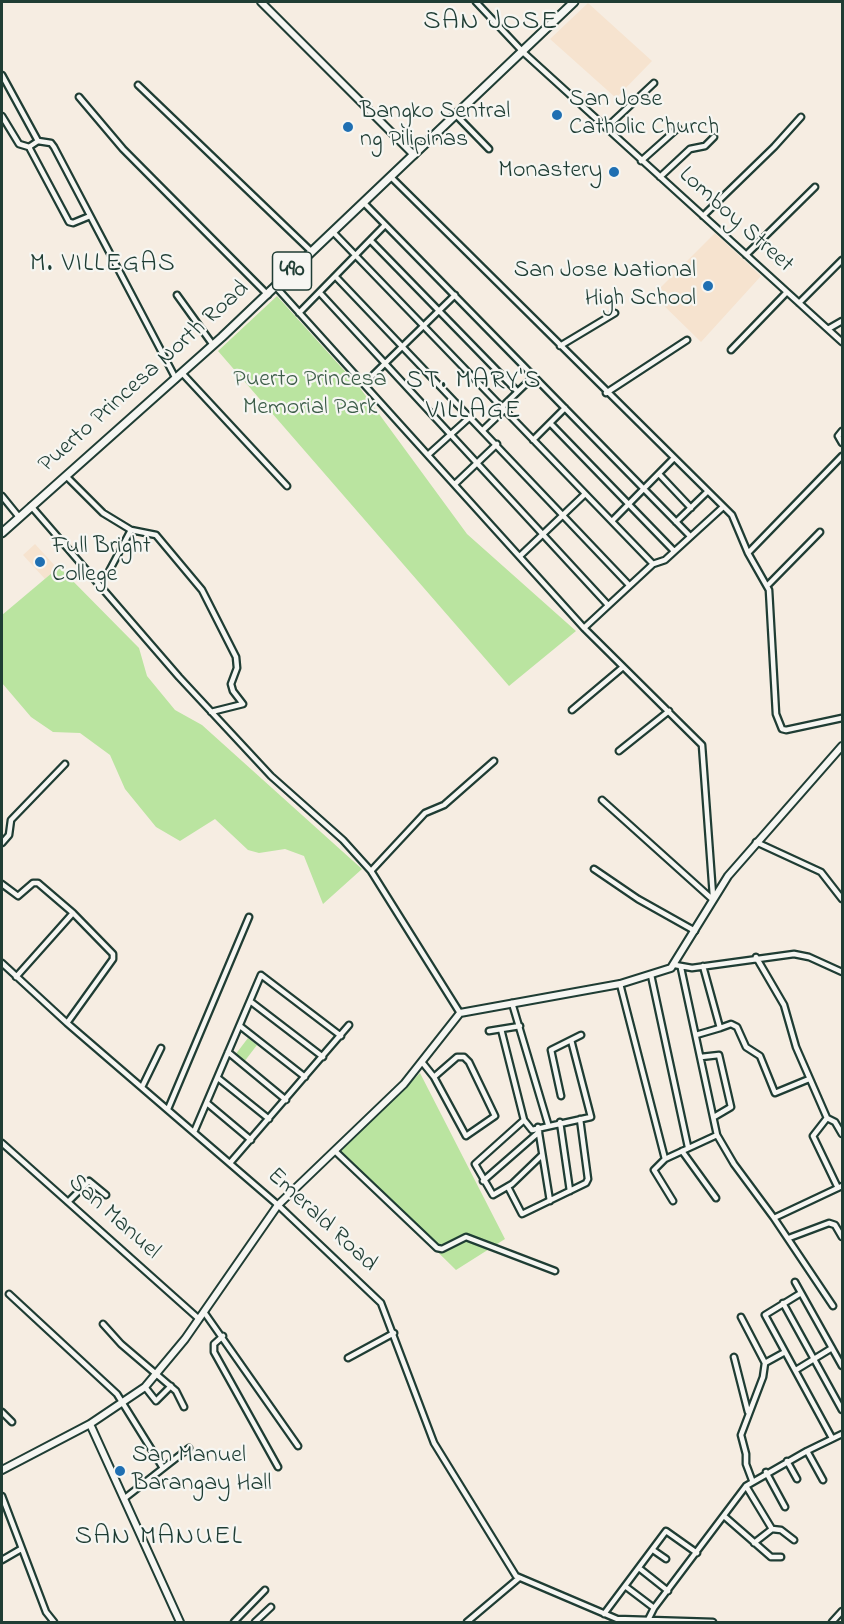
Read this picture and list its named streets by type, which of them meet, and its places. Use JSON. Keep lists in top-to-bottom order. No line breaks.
{"streets":{"main road":["490","Puerto Princesa North Road"],"street":["Lomboy Street","San Manuel","Emerald Road"]},"crossings":[["Lomboy Street","Puerto Princesa North Road"]],"districts":["SAN JOSE","M. VILLEGAS","ST. MARY'S VILLAGE","SAN MANUEL"],"parks":["Puerto Princesa Memorial Park"],"places":["San Jose Catholic Church","Bangko Sentral ng Pilipinas","Monastery","San Jose National High School","Full Bright College","San Manuel Barangay Hall"]}
